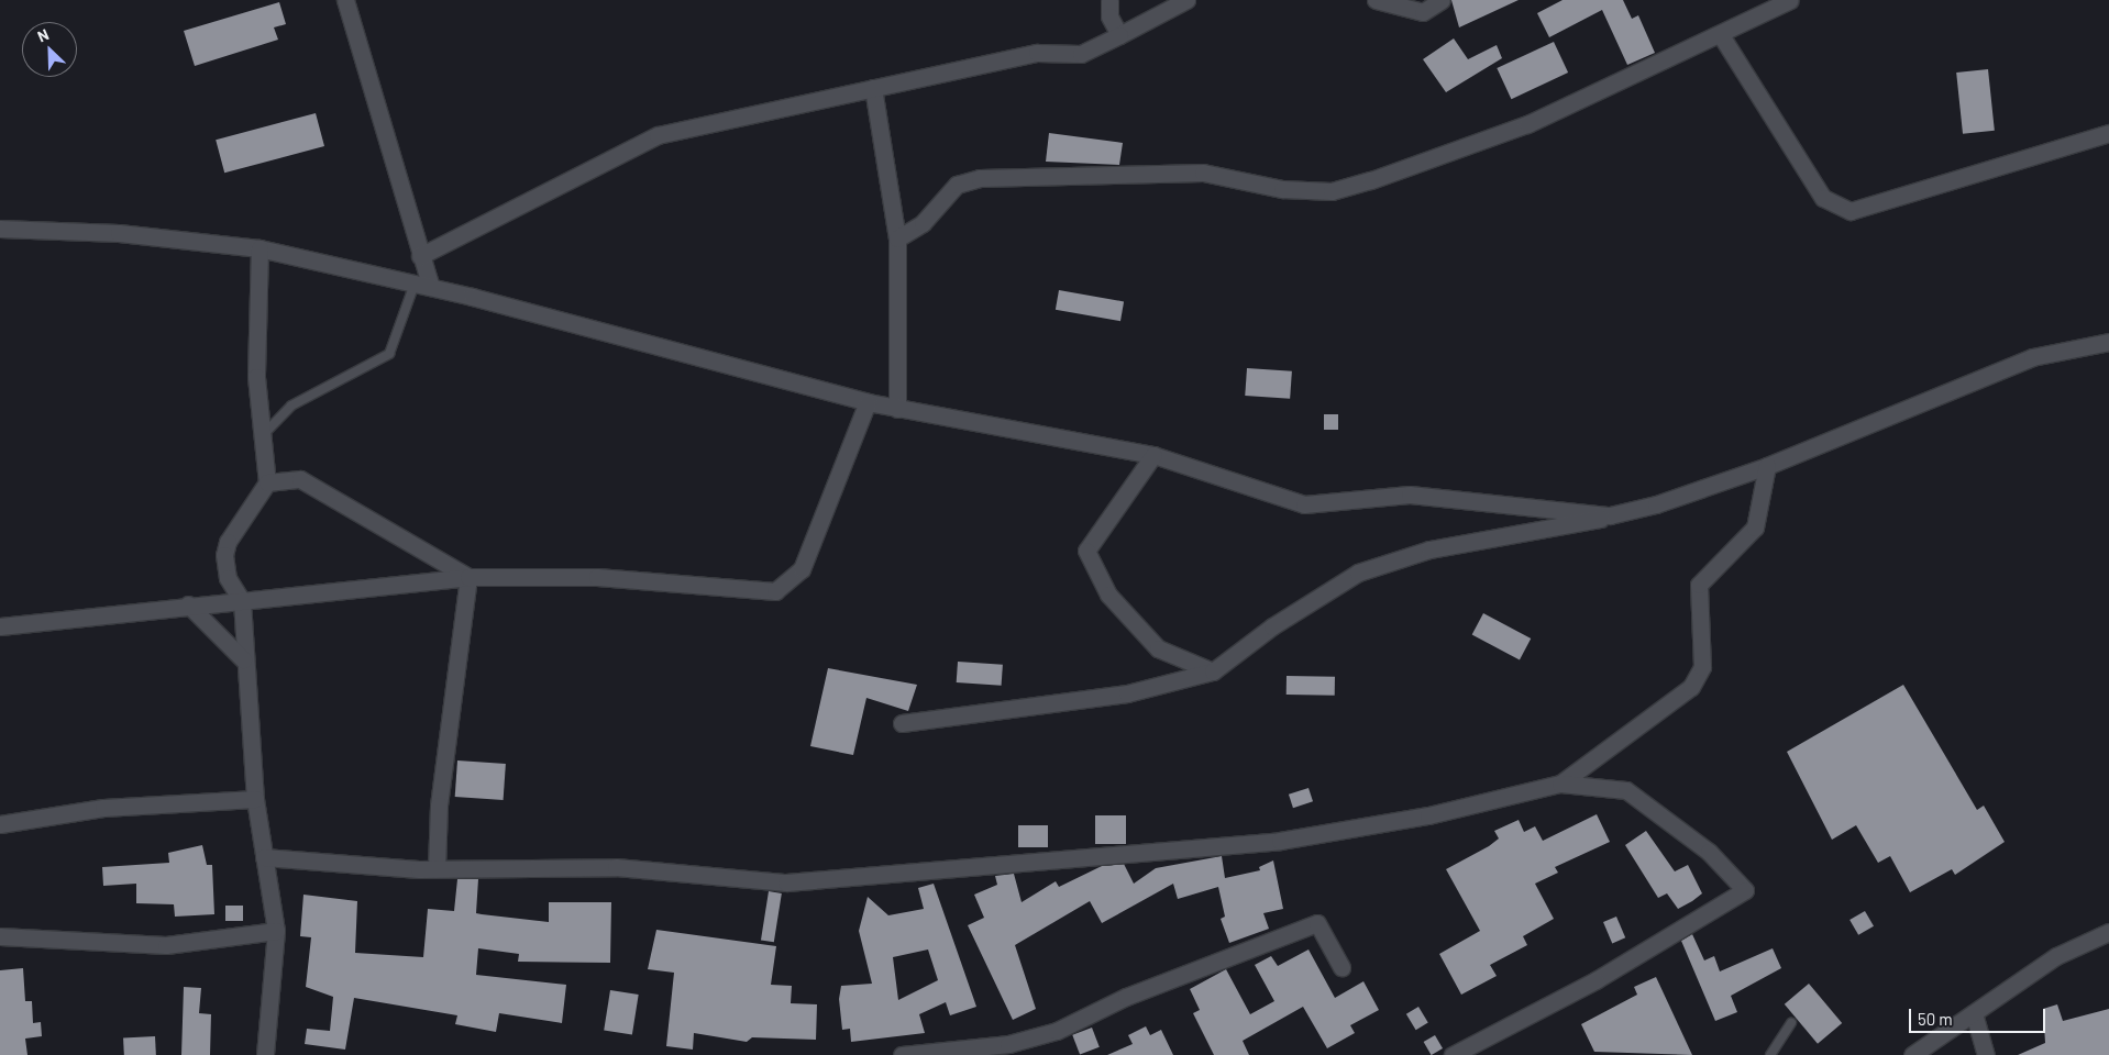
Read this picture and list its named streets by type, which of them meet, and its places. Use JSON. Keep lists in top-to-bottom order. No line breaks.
{"scale_bar":"50 m","north":"top left"}
